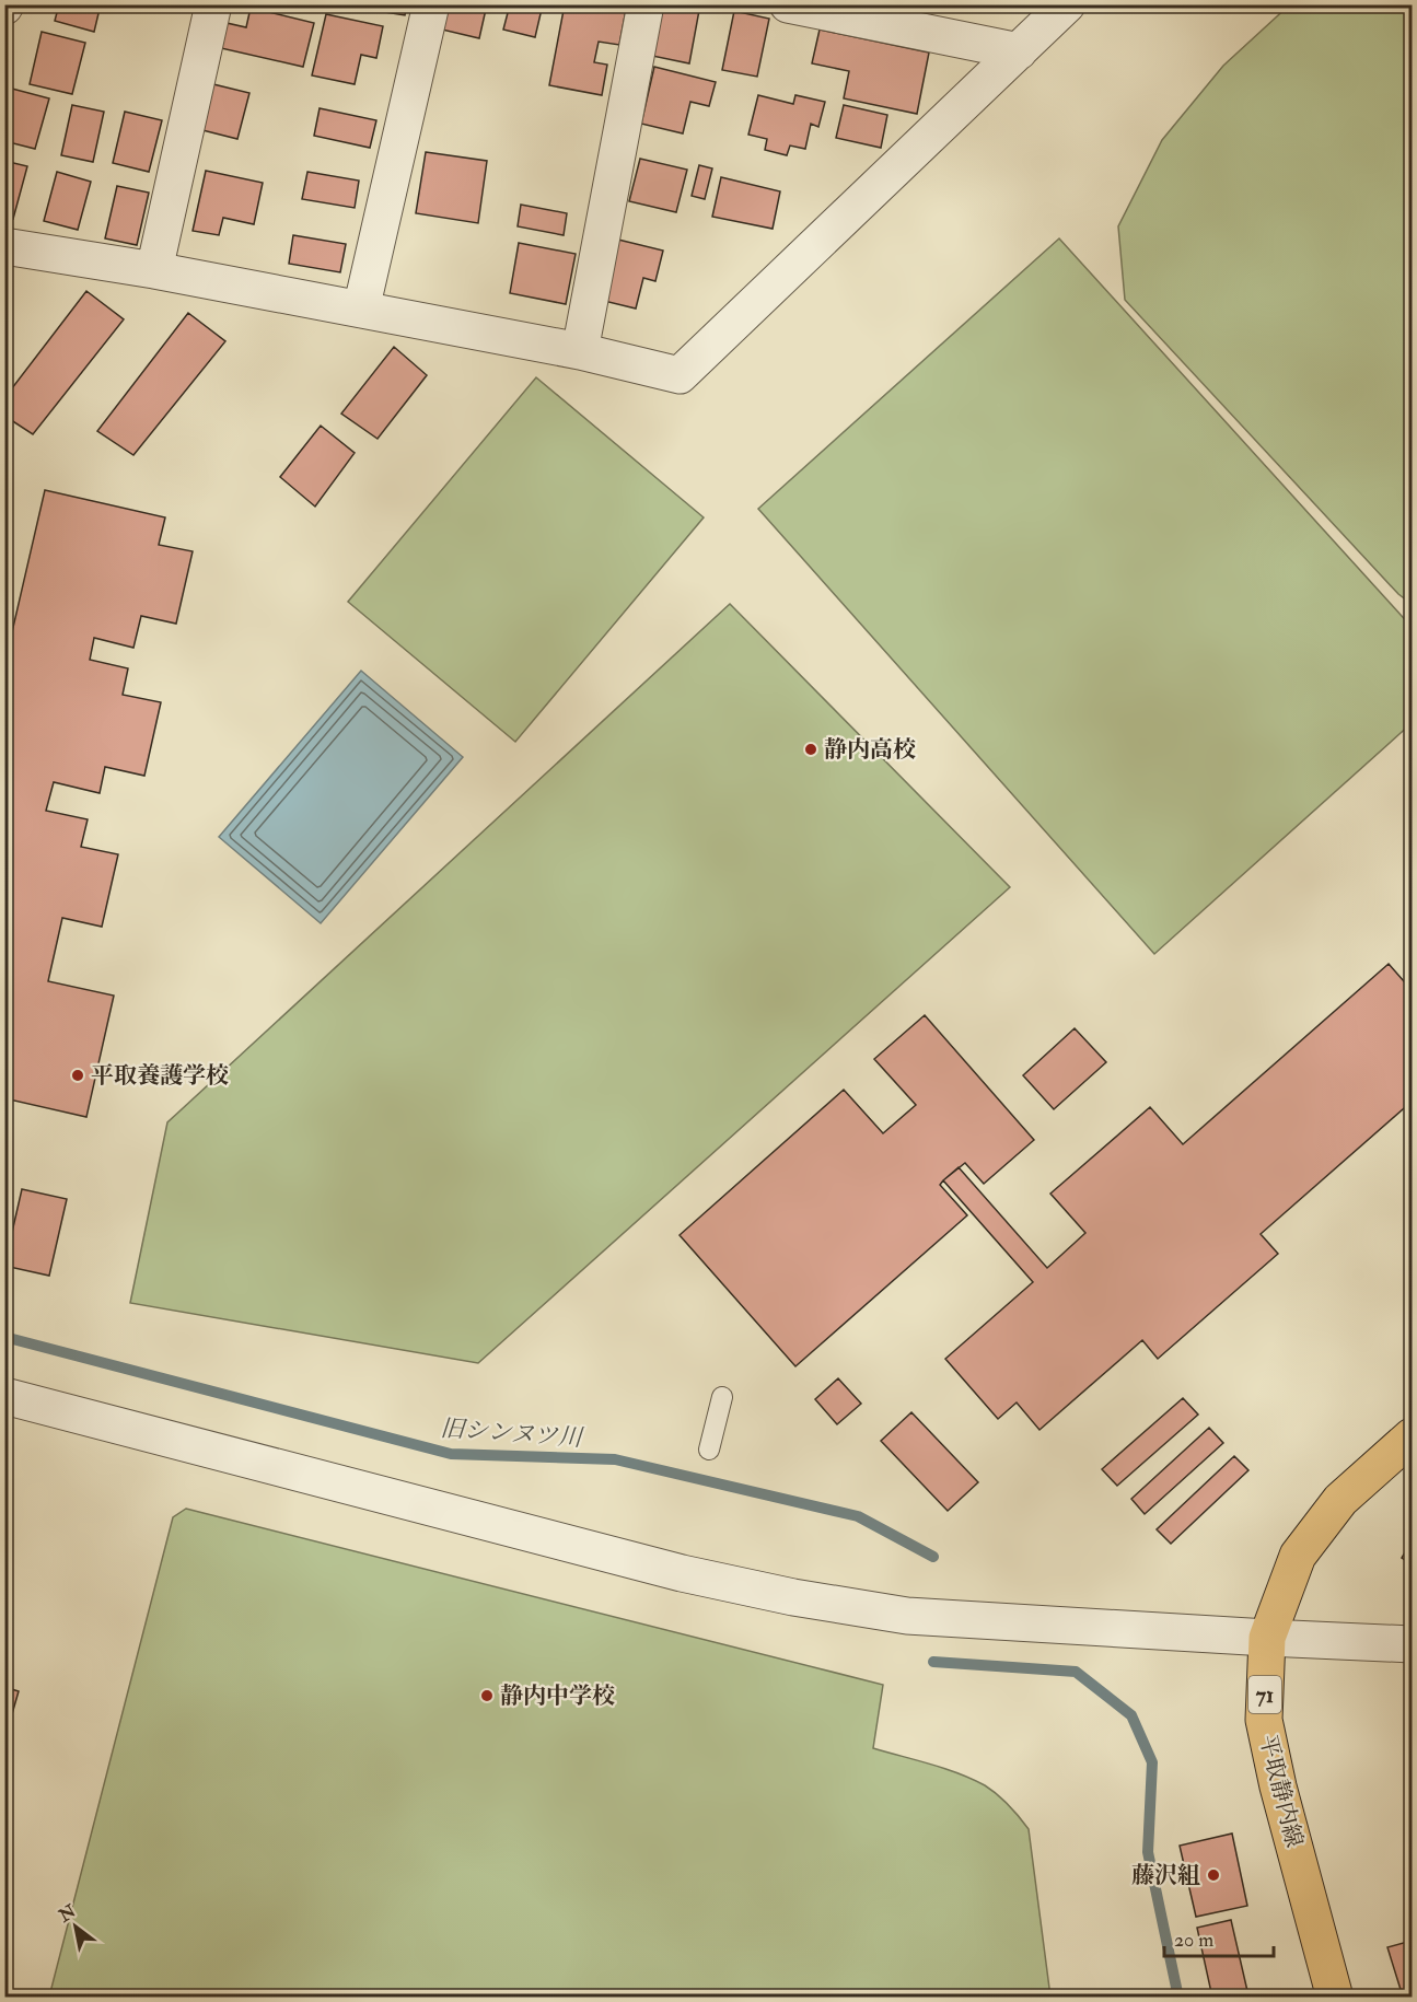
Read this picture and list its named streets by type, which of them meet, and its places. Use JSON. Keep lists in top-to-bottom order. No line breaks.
{"streets":{"main road":["71","平取静内線"]},"water":["旧シンヌツ川"],"places":["静内高校","平取養護学校","静内中学校","藤沢組"],"scale_bar":"20 m","north":"top left"}
